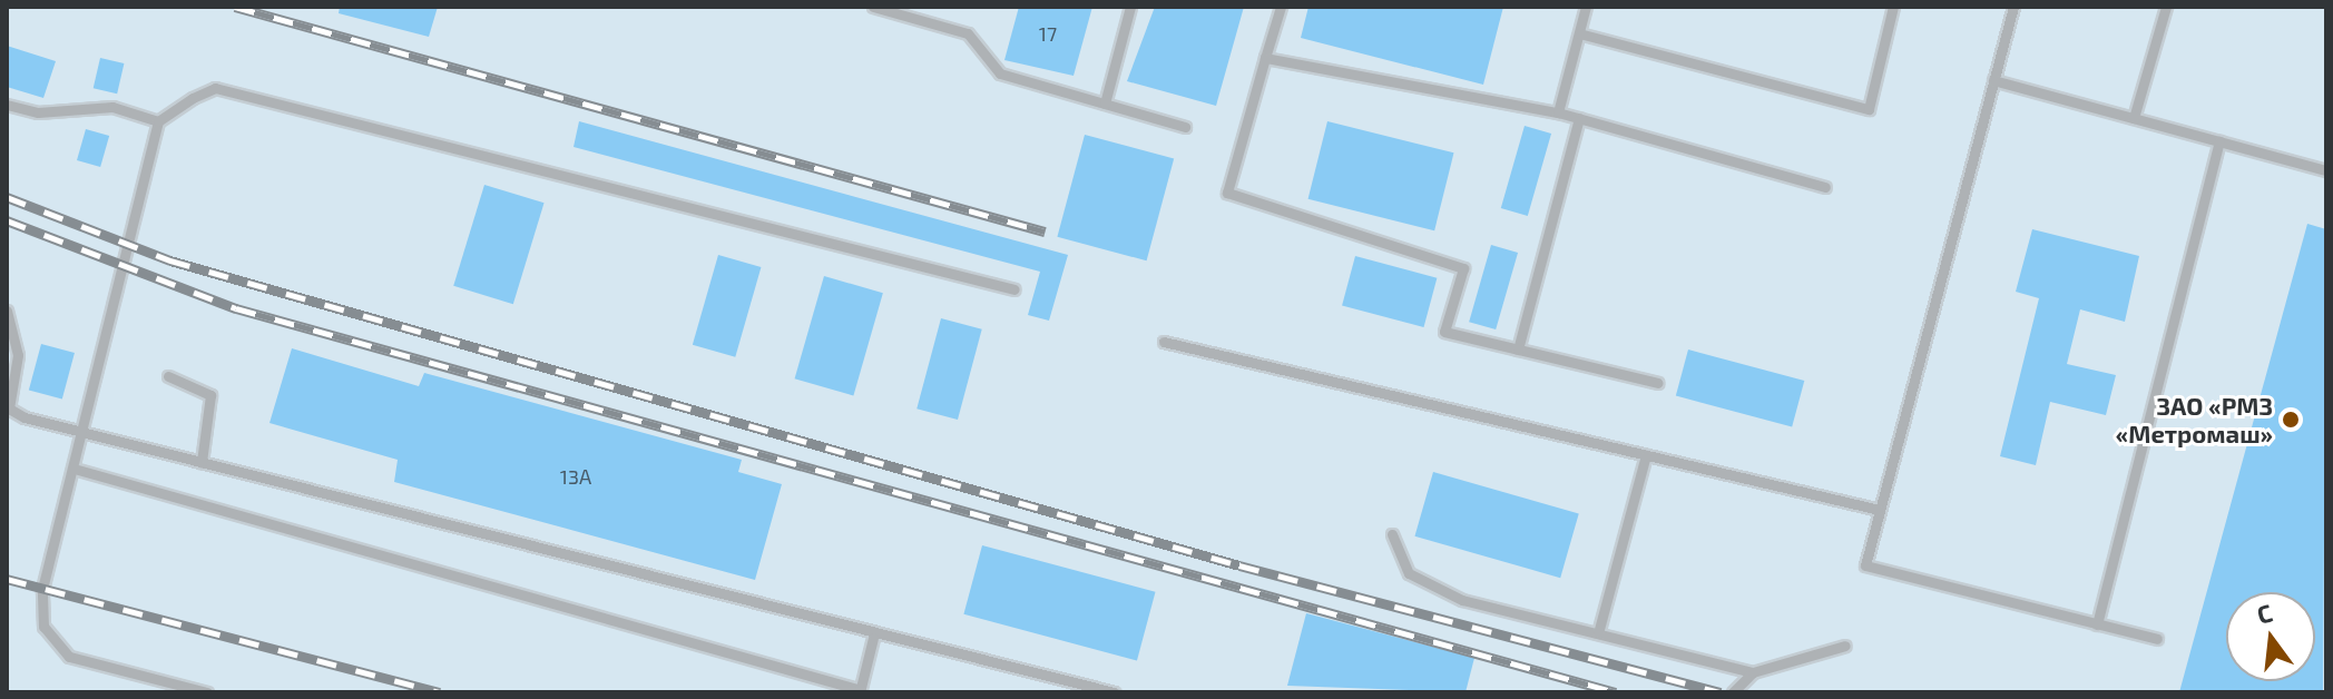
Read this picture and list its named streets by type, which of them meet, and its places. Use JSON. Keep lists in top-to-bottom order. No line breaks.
{"places":["ЗАО «РМЗ «Метромаш»"],"house_numbers":["17","13А"],"north":"top"}
